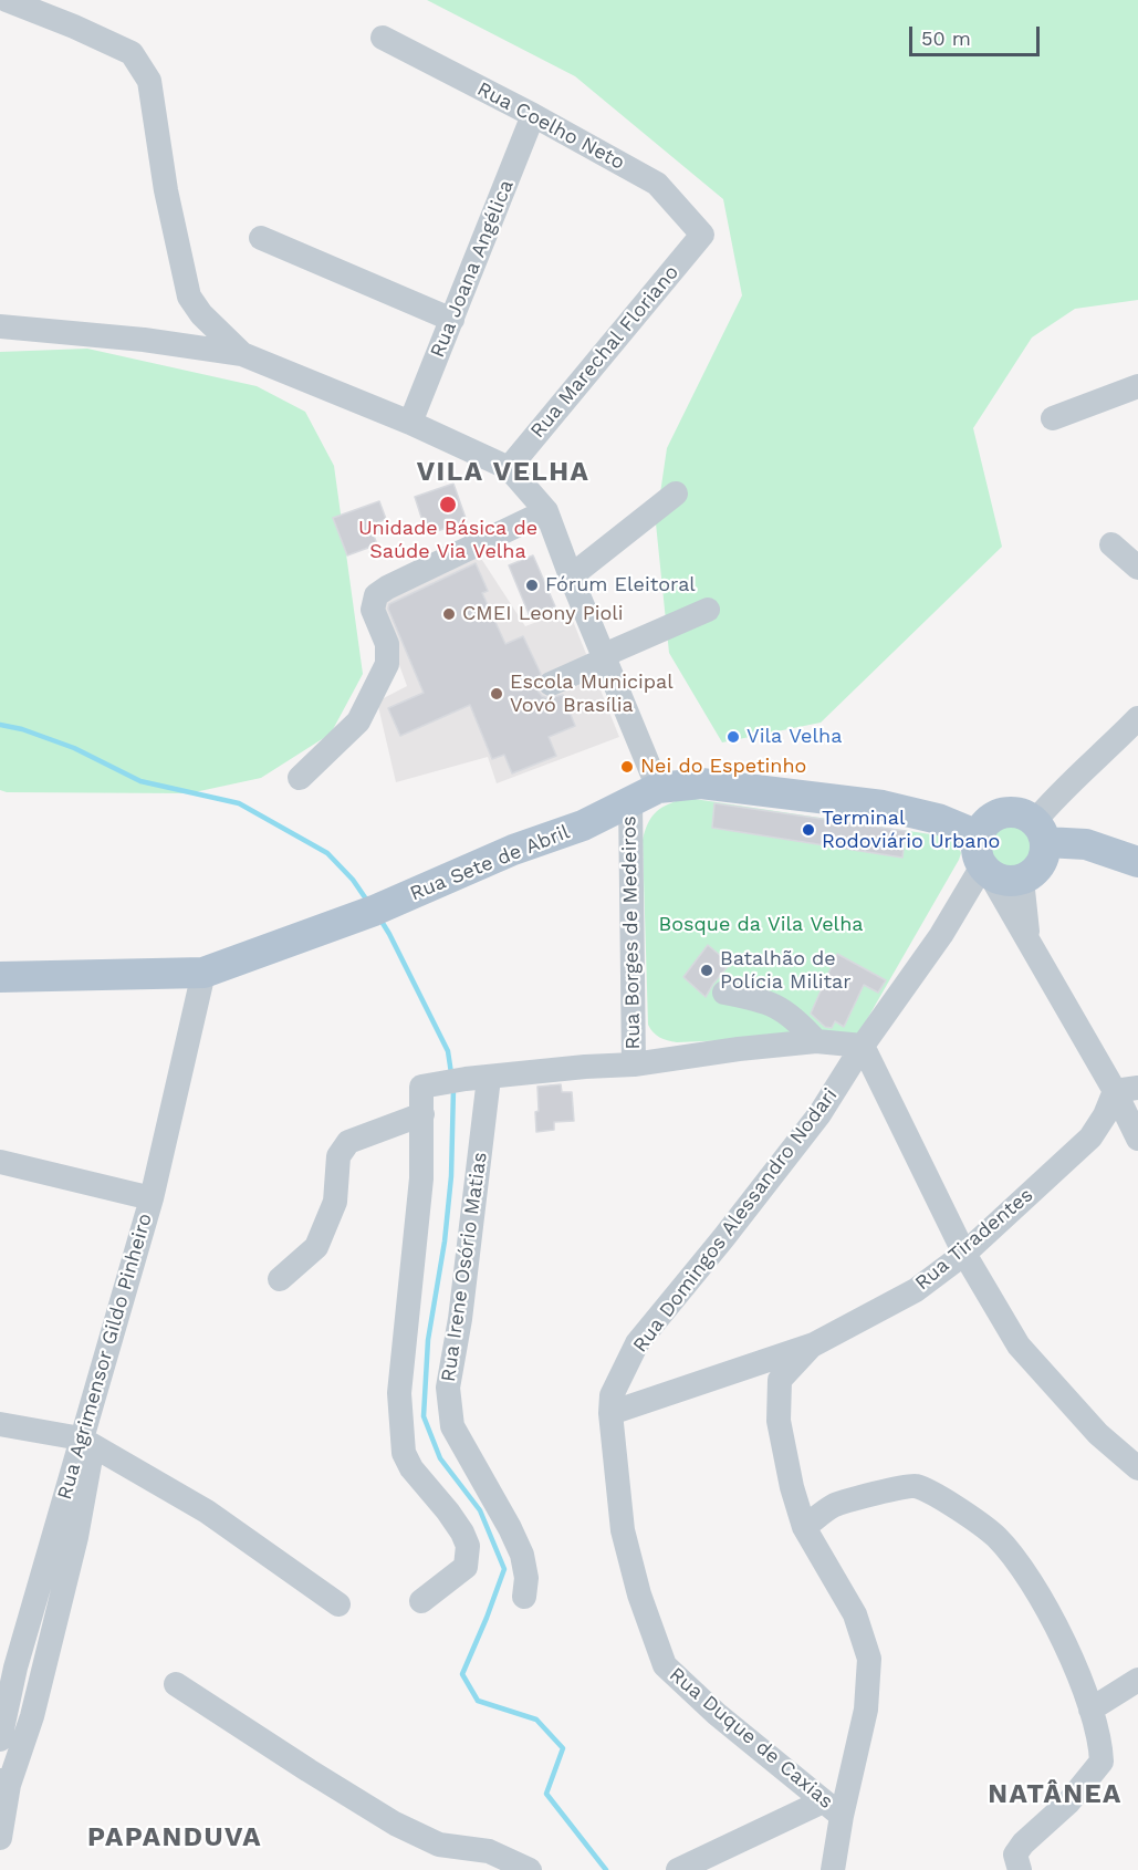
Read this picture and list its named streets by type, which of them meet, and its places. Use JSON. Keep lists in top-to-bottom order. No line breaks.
{"streets":{"main road":["Rua Sete de Abril"],"street":["Rua Coelho Neto","Rua Joana Angélica","Rua Marechal Floriano","Rua Borges de Medeiros","Rua Domingos Alessandro Nodari","Rua Tiradentes","Rua Irene Osório Matias","Rua Agrimensor Gildo Pinheiro","Rua Duque de Caxias"]},"crossings":[["Rua Coelho Neto","Rua Joana Angélica"],["Rua Coelho Neto","Rua Marechal Floriano"],["Rua Sete de Abril","Rua Borges de Medeiros"],["Rua Sete de Abril","Rua Domingos Alessandro Nodari"],["Rua Sete de Abril","Rua Agrimensor Gildo Pinheiro"],["Rua Domingos Alessandro Nodari","Rua Tiradentes"],["Rua Domingos Alessandro Nodari","Rua Duque de Caxias"],["Rua Tiradentes","Rua Duque de Caxias"]],"districts":["VILA VELHA","NATÂNEA","PAPANDUVA"],"parks":["Bosque da Vila Velha"],"places":["Unidade Básica de Saúde Via Velha","Fórum Eleitoral","CMEI Leony Pioli","Escola Municipal Vovó Brasília","Vila Velha","Nei do Espetinho","Terminal Rodoviário Urbano","Batalhão de Polícia Militar"],"scale_bar":"50 m"}
